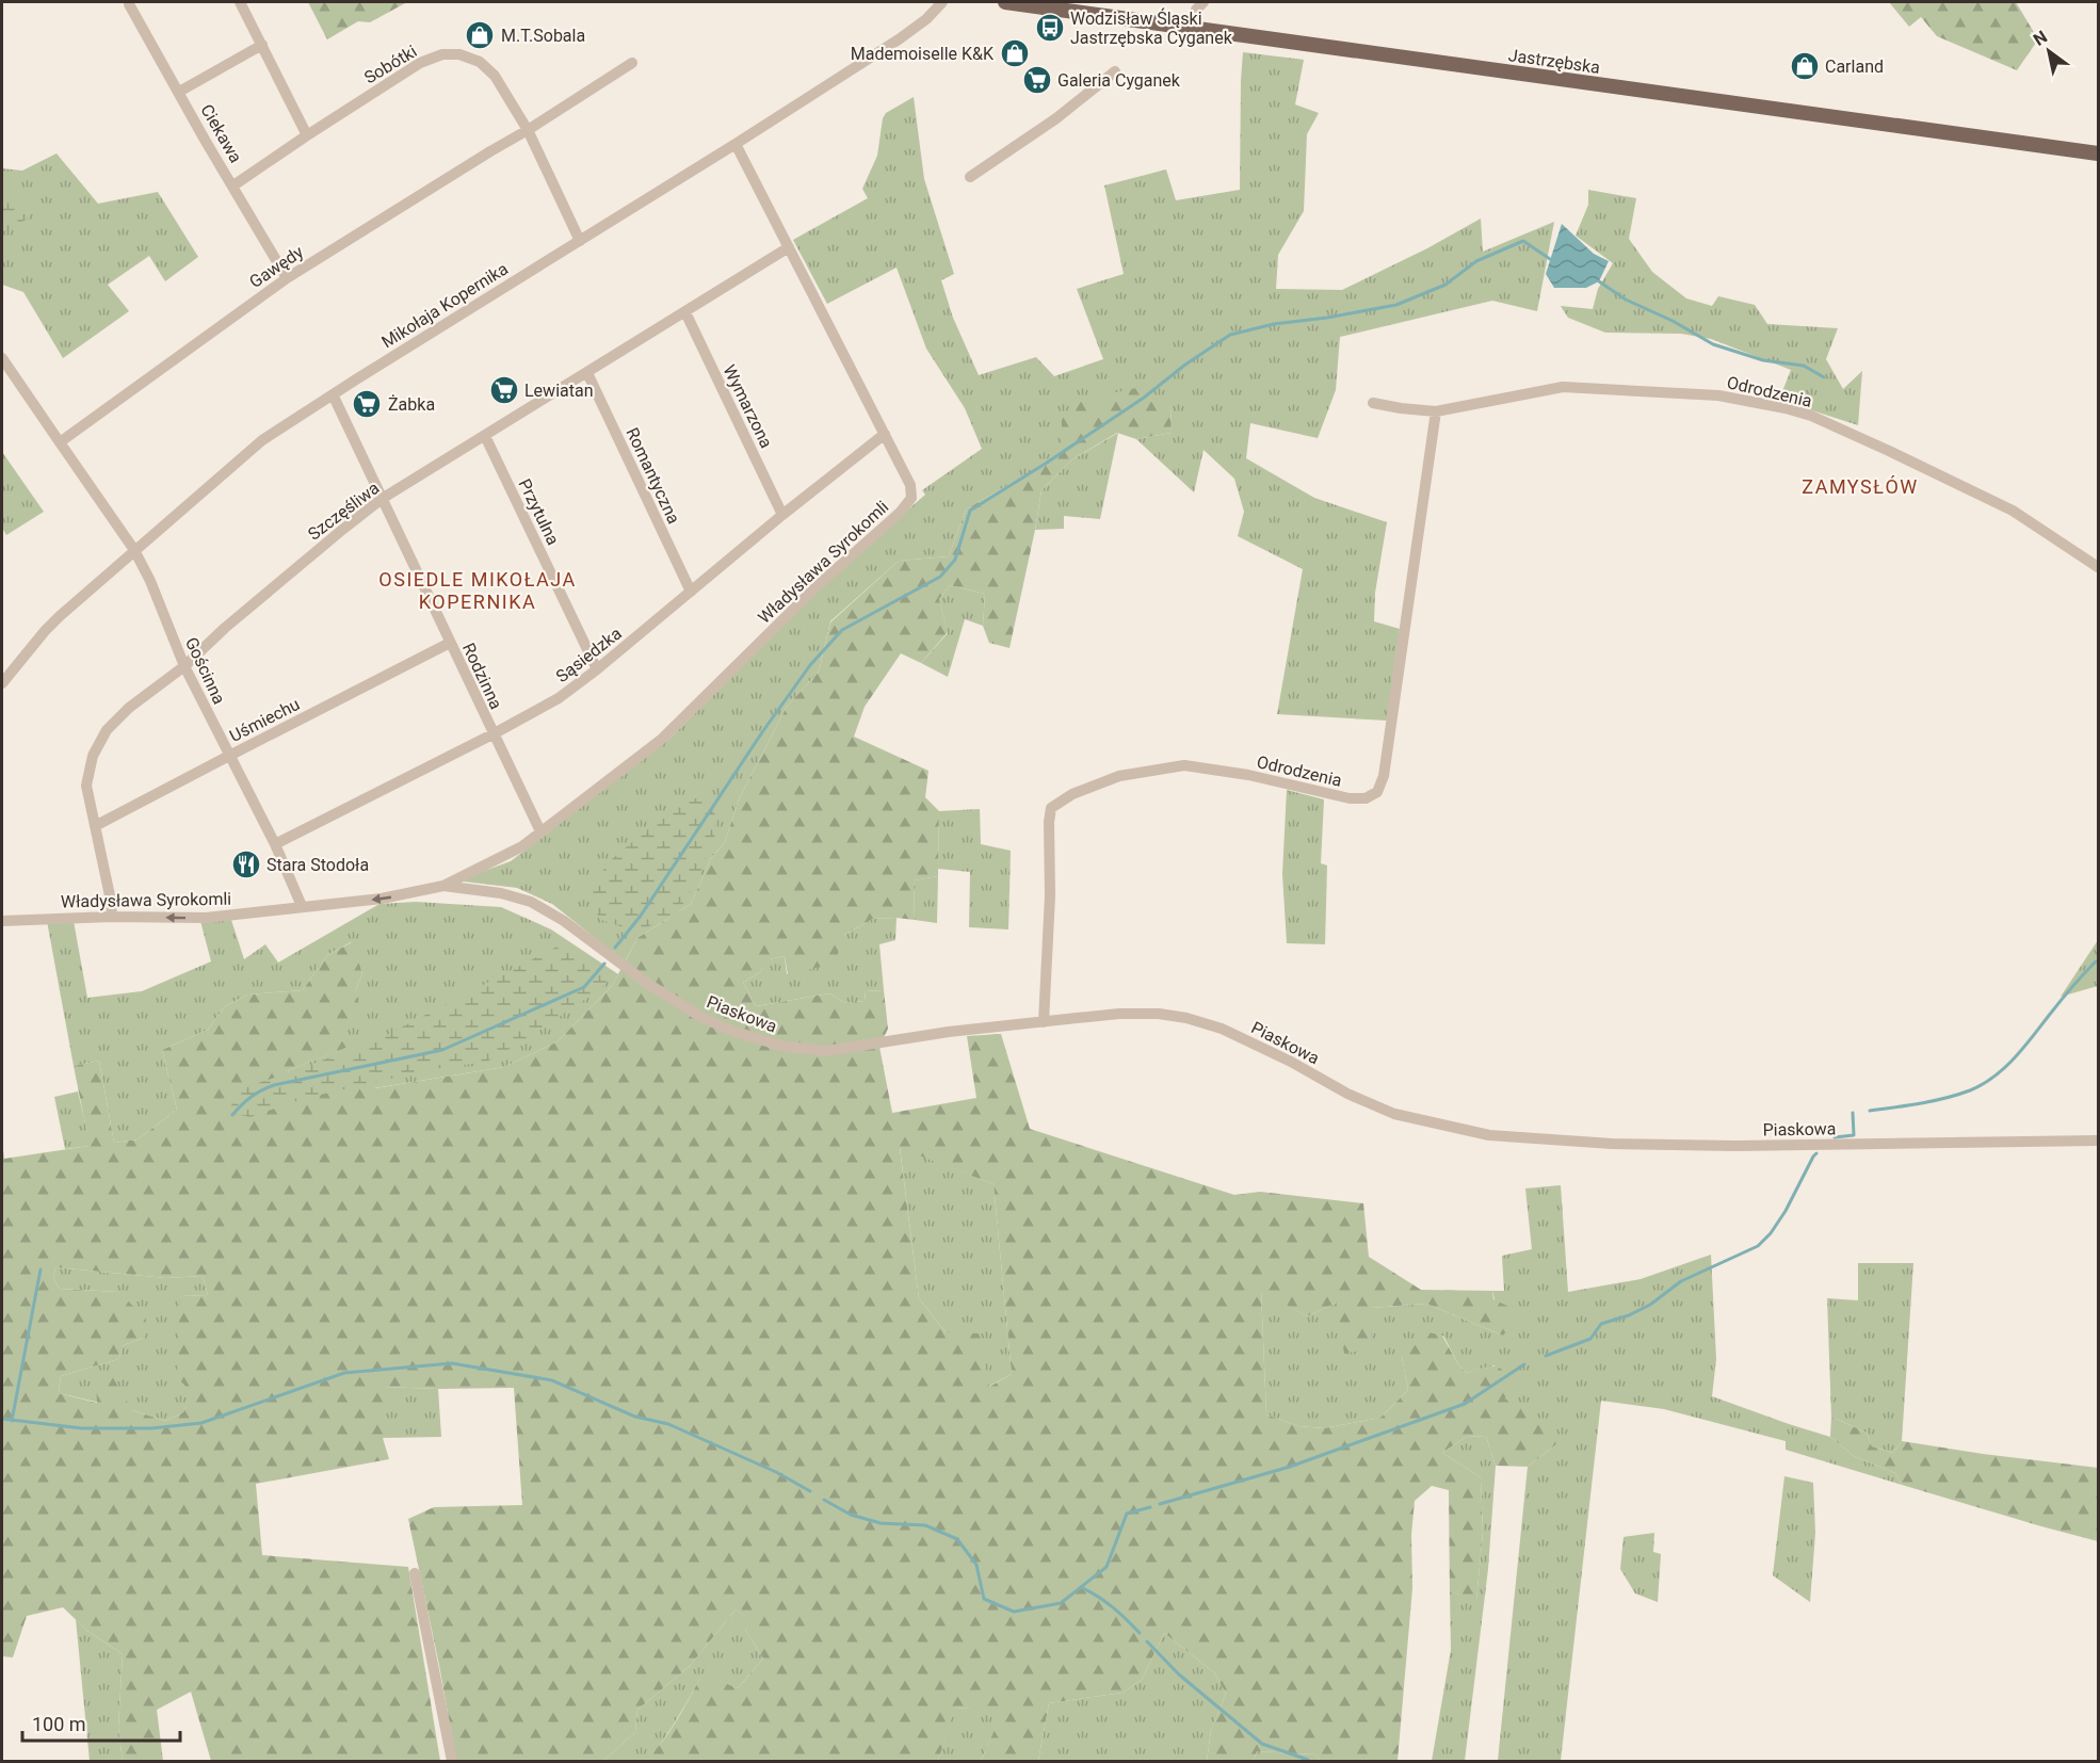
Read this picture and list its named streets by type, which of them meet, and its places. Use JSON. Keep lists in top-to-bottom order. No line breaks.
{"streets":{"main road":["Jastrzębska"],"street":["Sobótki","Ciekawa","Gawędy","Mikołaja Kopernika","Odrodzenia","Wymarzona","Romantyczna","Szczęśliwa","Przytulna","Władysława Syrokomli","Sąsiedzka","Gościnna","Rodzinna","Uśmiechu","Piaskowa"]},"crossings":[["Sobótki","Ciekawa"],["Sobótki","Gawędy"],["Sobótki","Mikołaja Kopernika"],["Ciekawa","Gawędy"],["Mikołaja Kopernika","Władysława Syrokomli"],["Mikołaja Kopernika","Gościnna"],["Mikołaja Kopernika","Rodzinna"],["Odrodzenia","Piaskowa"],["Wymarzona","Szczęśliwa"],["Wymarzona","Sąsiedzka"],["Romantyczna","Szczęśliwa"],["Romantyczna","Sąsiedzka"],["Szczęśliwa","Przytulna"],["Szczęśliwa","Władysława Syrokomli"],["Szczęśliwa","Gościnna"],["Szczęśliwa","Rodzinna"],["Szczęśliwa","Uśmiechu"],["Przytulna","Sąsiedzka"],["Władysława Syrokomli","Sąsiedzka"],["Władysława Syrokomli","Gościnna"],["Władysława Syrokomli","Rodzinna"],["Władysława Syrokomli","Piaskowa"],["Sąsiedzka","Gościnna"],["Sąsiedzka","Rodzinna"],["Gościnna","Uśmiechu"],["Rodzinna","Uśmiechu"]],"districts":["ZAMYSŁÓW","OSIEDLE MIKOŁAJA KOPERNIKA"],"places":{"bus stop":["Wodzisław Śląski Jastrzębska Cyganek"],"shop":["M.T.Sobala","Mademoiselle K&K","Carland"],"supermarket":["Galeria Cyganek","Lewiatan","Żabka"],"restaurant":["Stara Stodoła"]},"scale_bar":"100 m","north":"top left"}
